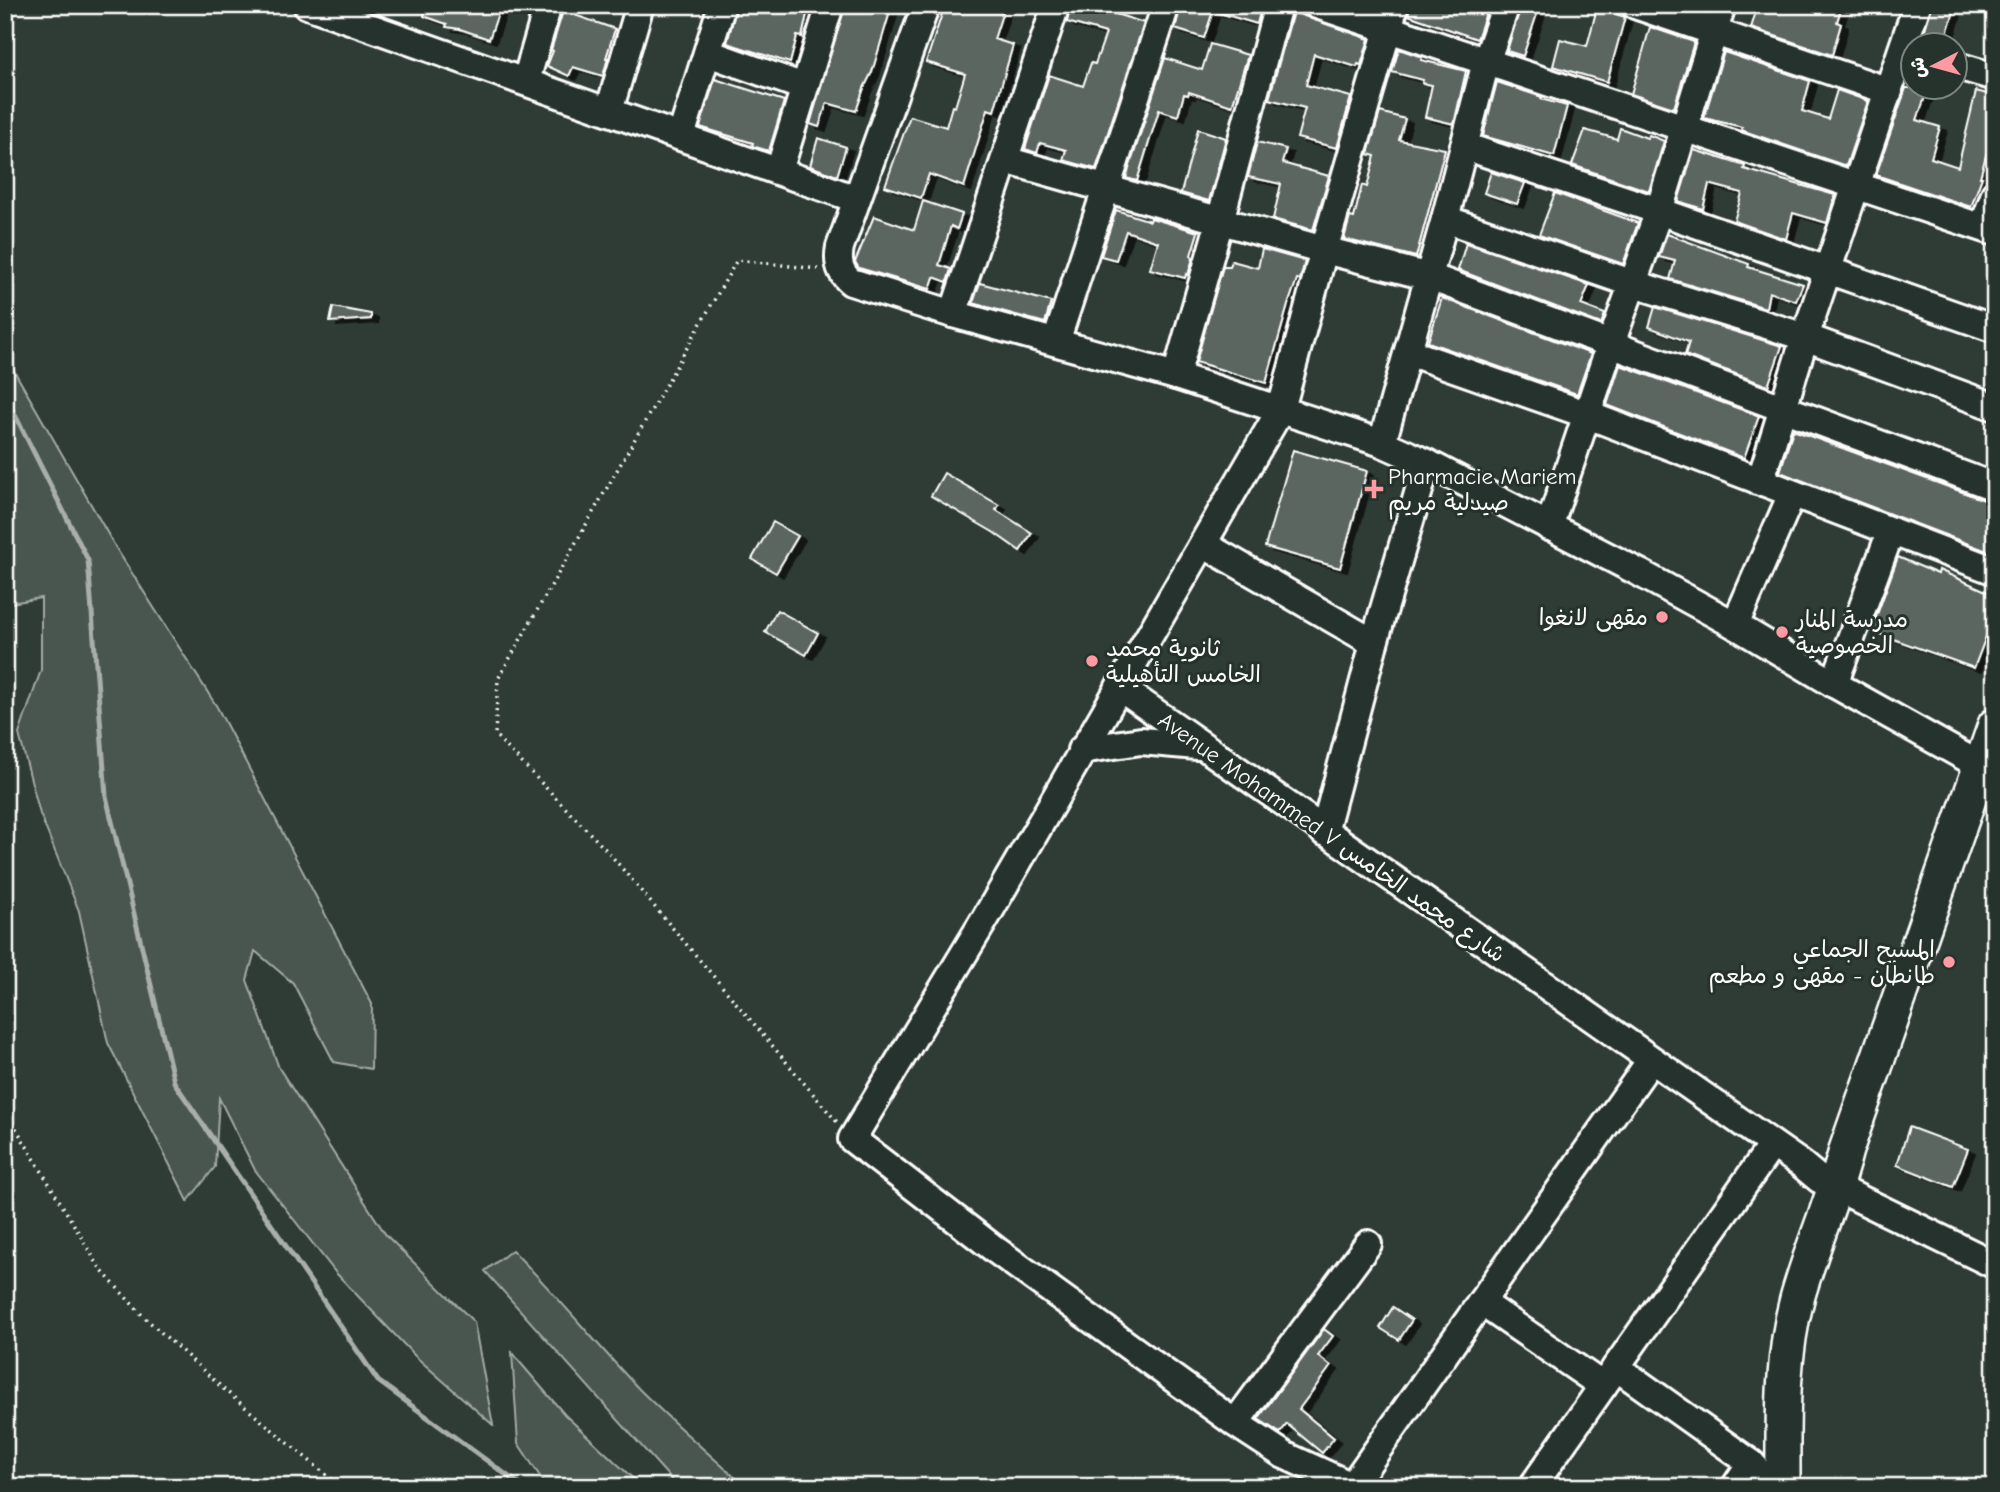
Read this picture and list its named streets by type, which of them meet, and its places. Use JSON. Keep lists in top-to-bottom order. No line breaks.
{"streets":{"street":["Avenue Mohammed V شارع محمد الخامس"]},"places":{"health":["Pharmacie Mariem صيدلية مريم"],"other":["مقهى لانغوا","مدرسة المنار الخصوصية","ثانوية محمد الخامس التأهيلية","المسبح الجماعي طانطان - مقهى و مطعم"]},"north":"left"}
